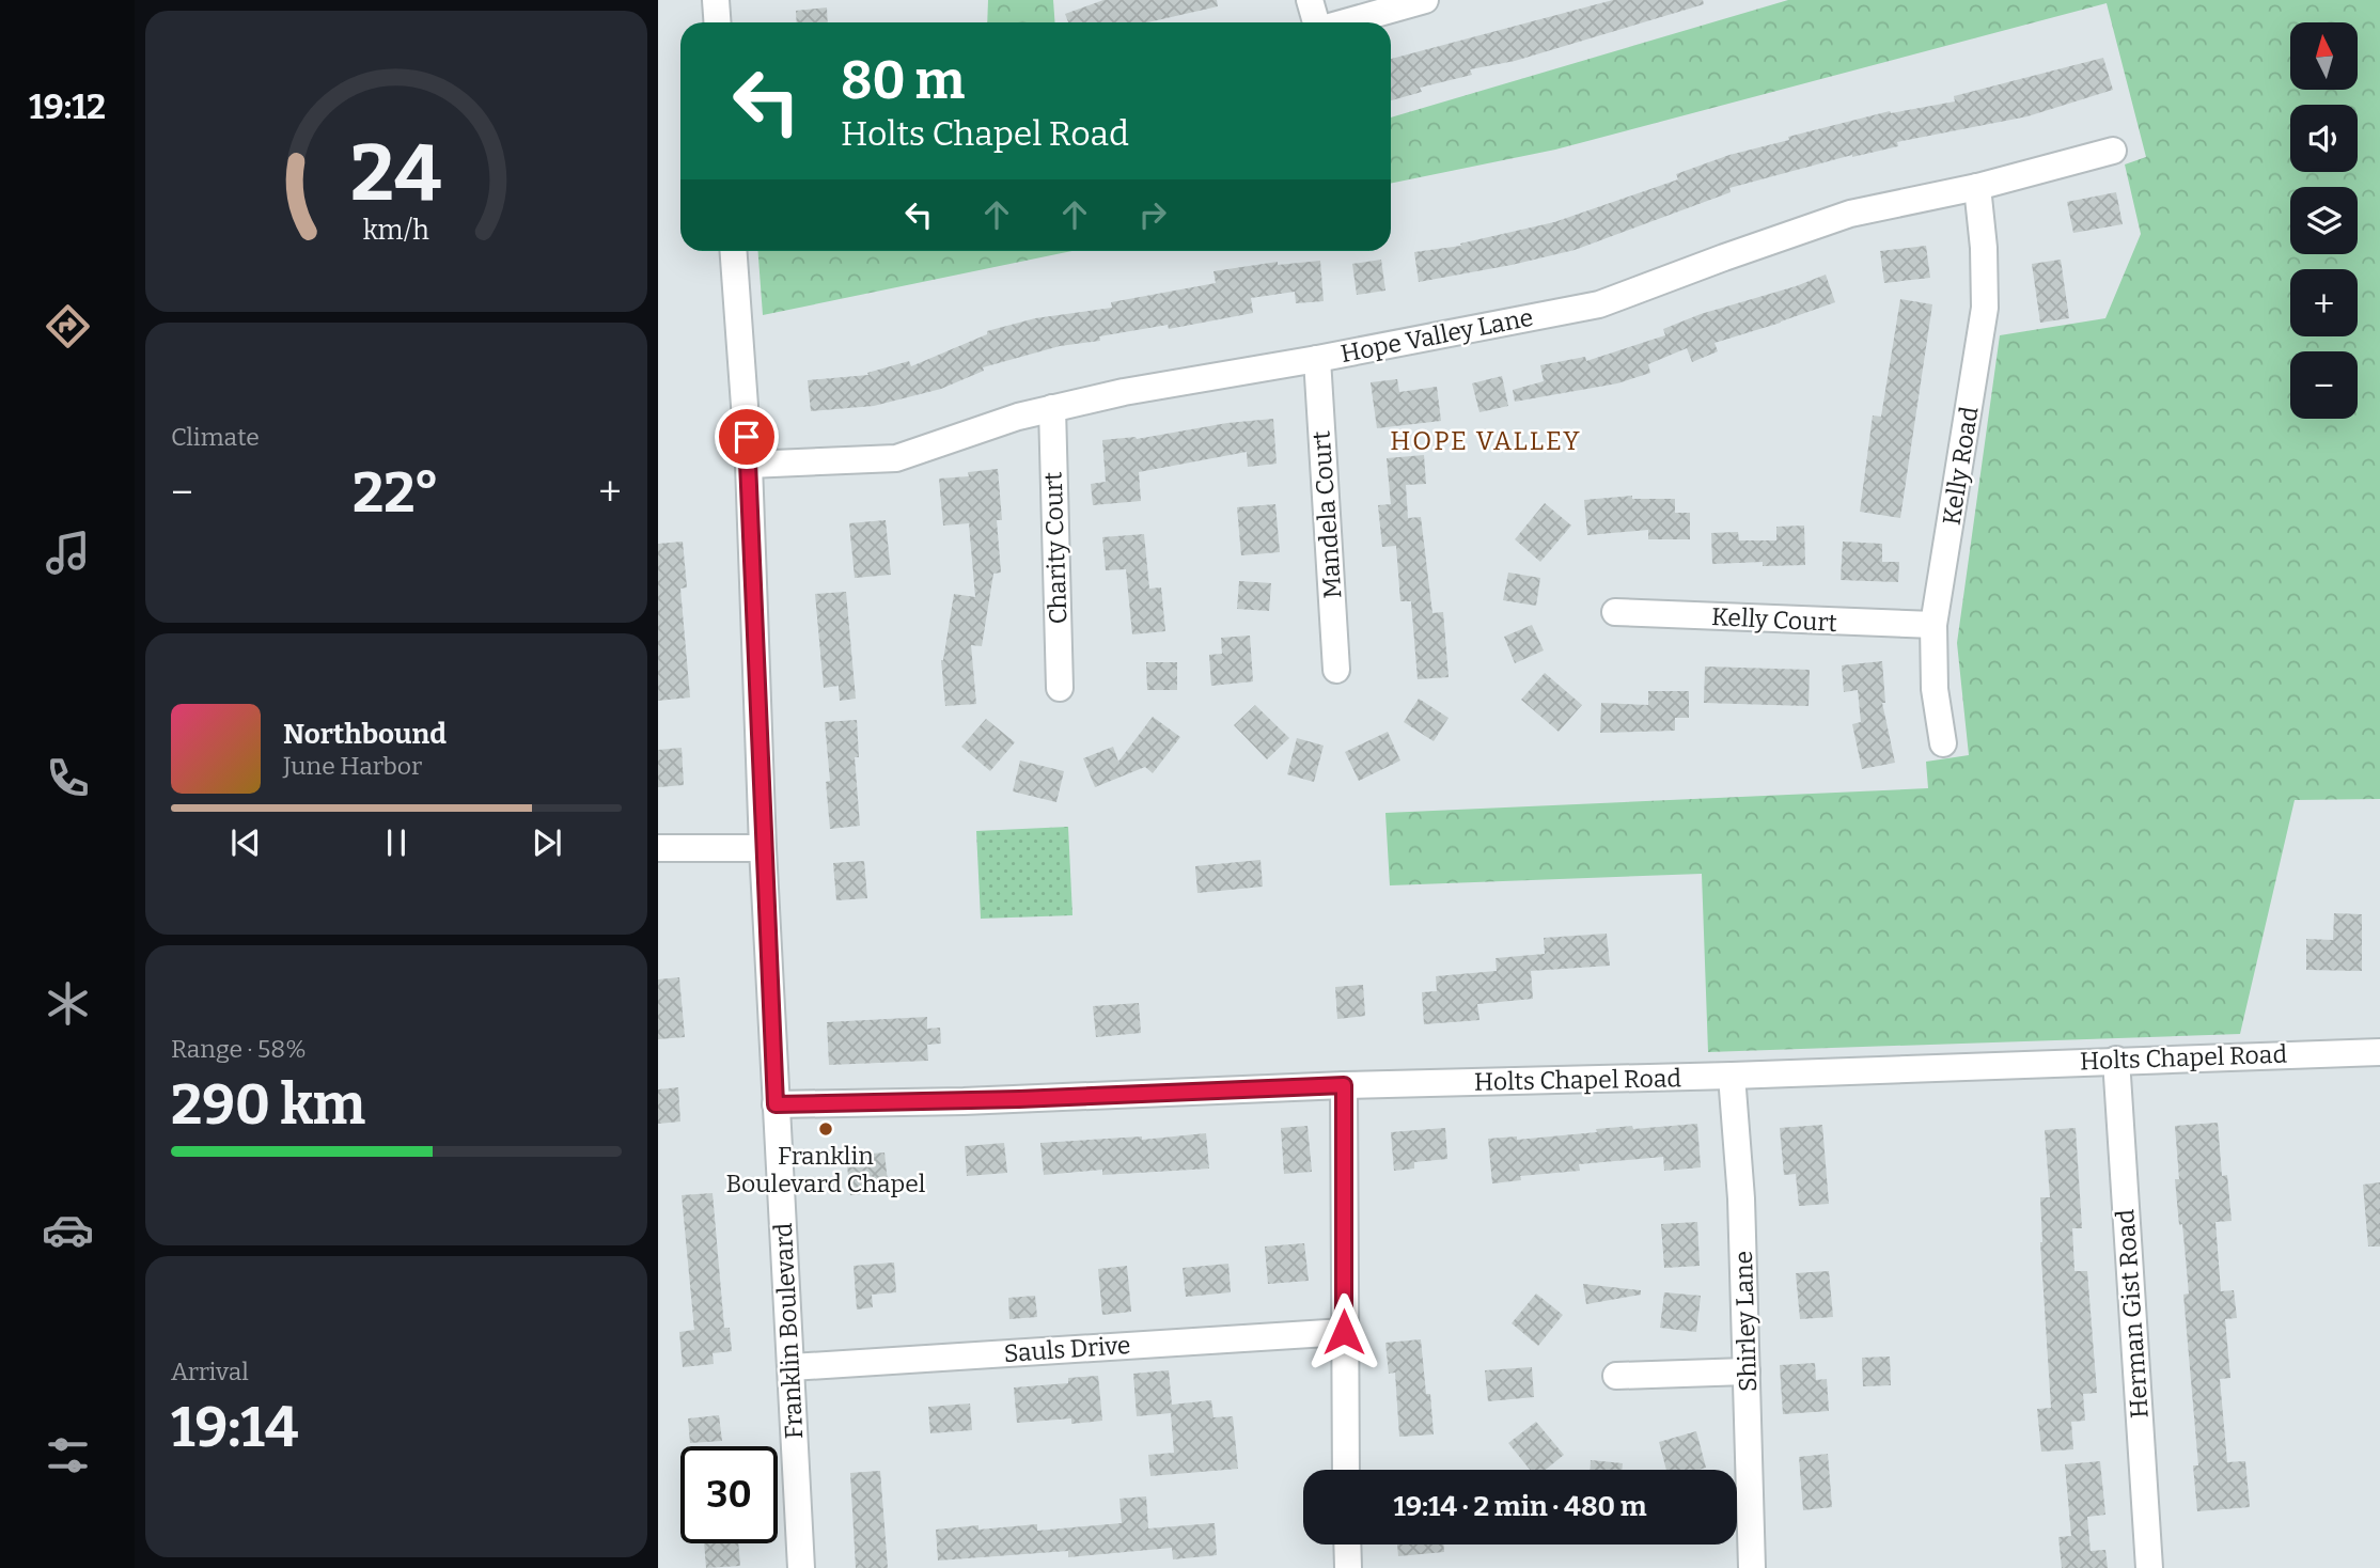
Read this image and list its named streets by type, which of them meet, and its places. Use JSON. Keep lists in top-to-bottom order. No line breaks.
{"streets":{"street":["Hope Valley Lane","Kelly Road","Mandela Court","Charity Court","Kelly Court","Holts Chapel Road","Herman Gist Road","Shirley Lane","Franklin Boulevard","Sauls Drive"]},"crossings":[["Hope Valley Lane","Kelly Road"],["Hope Valley Lane","Mandela Court"],["Hope Valley Lane","Charity Court"],["Hope Valley Lane","Franklin Boulevard"],["Kelly Road","Kelly Court"],["Holts Chapel Road","Herman Gist Road"],["Holts Chapel Road","Shirley Lane"],["Holts Chapel Road","Franklin Boulevard"],["Franklin Boulevard","Sauls Drive"]],"districts":["HOPE VALLEY"],"places":["Franklin Boulevard Chapel"],"north":"top","page":{"tabs":"19:12","map_buttons":["+","−"],"turn":["80 m","Holts Chapel Road"],"tile":["Climate",["Range · 58%","290 km"],["Arrival","19:14"]],"heat":["−","22°","+"],"song":["Northbound","June Harbor"],"limit":"30","trip":"19:14 · 2 min · 480 m","gauge":["24","km/h"]}}
